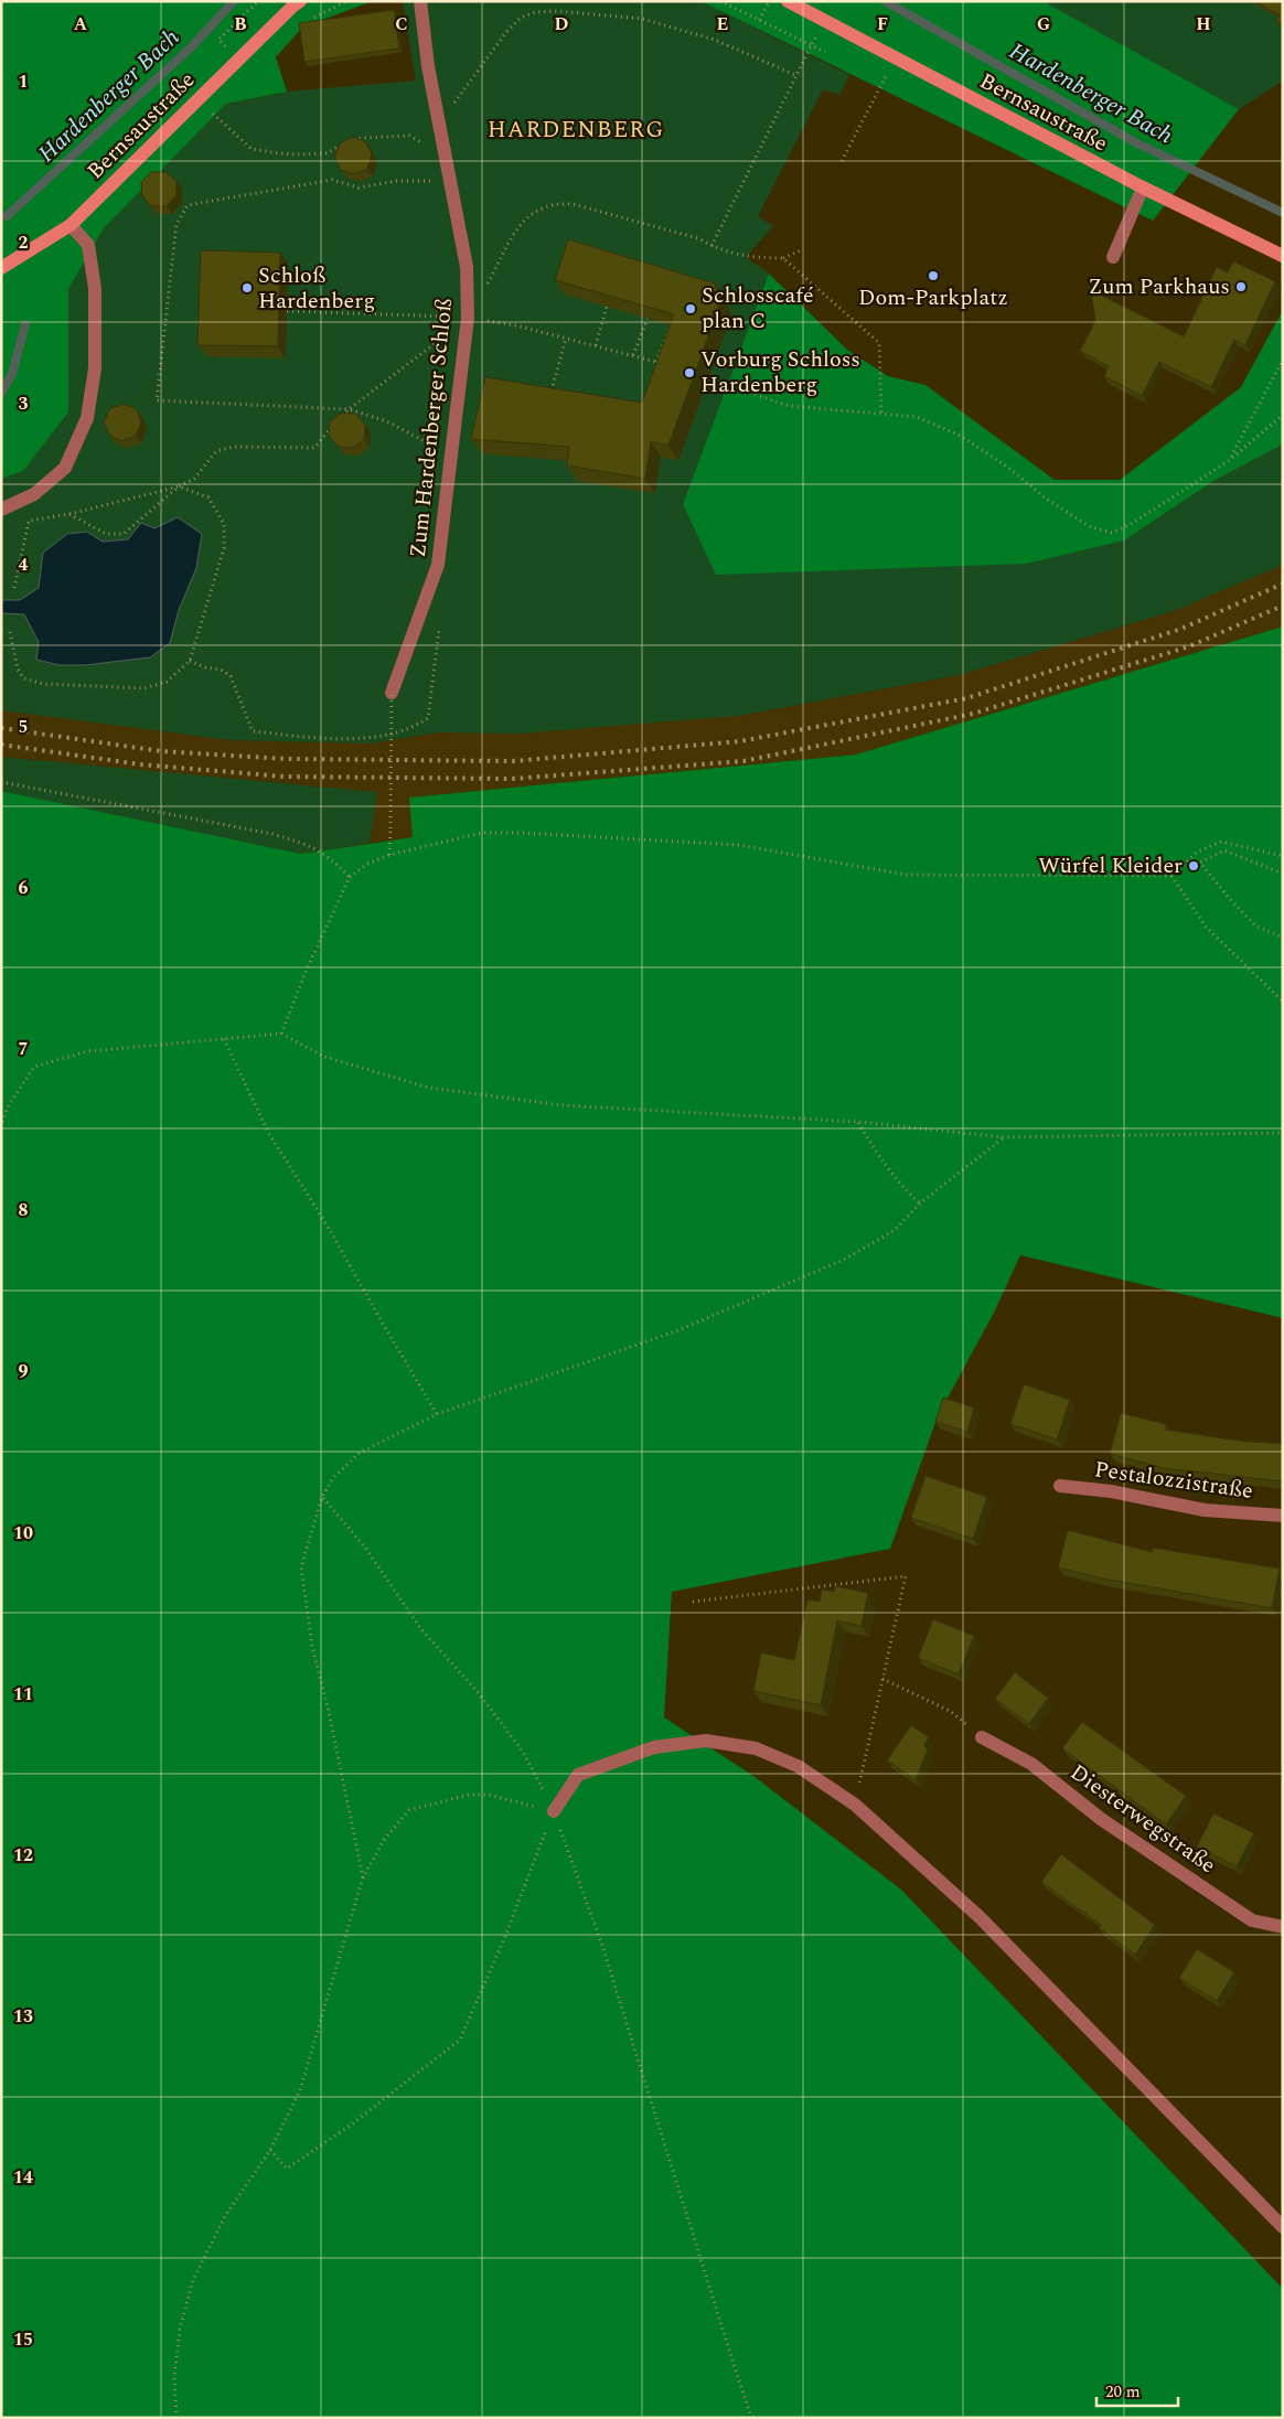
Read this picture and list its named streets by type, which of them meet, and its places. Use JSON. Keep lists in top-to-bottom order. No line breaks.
{"streets":{"main road":["Bernsaustraße"],"street":["Zum Hardenberger Schloß","Pestalozzistraße","Diesterwegstraße"]},"districts":["HARDENBERG"],"water":["Hardenberger Bach"],"places":["Dom-Parkplatz","Zum Parkhaus","Schloß Hardenberg","Schlosscafé plan C","Vorburg Schloss Hardenberg","Würfel Kleider"],"scale_bar":"20 m","grid":{"columns":["A","B","C","D","E","F","G","H"],"rows":["1","2","3","4","5","6","7","8","9","10","11","12","13","14","15"]}}
